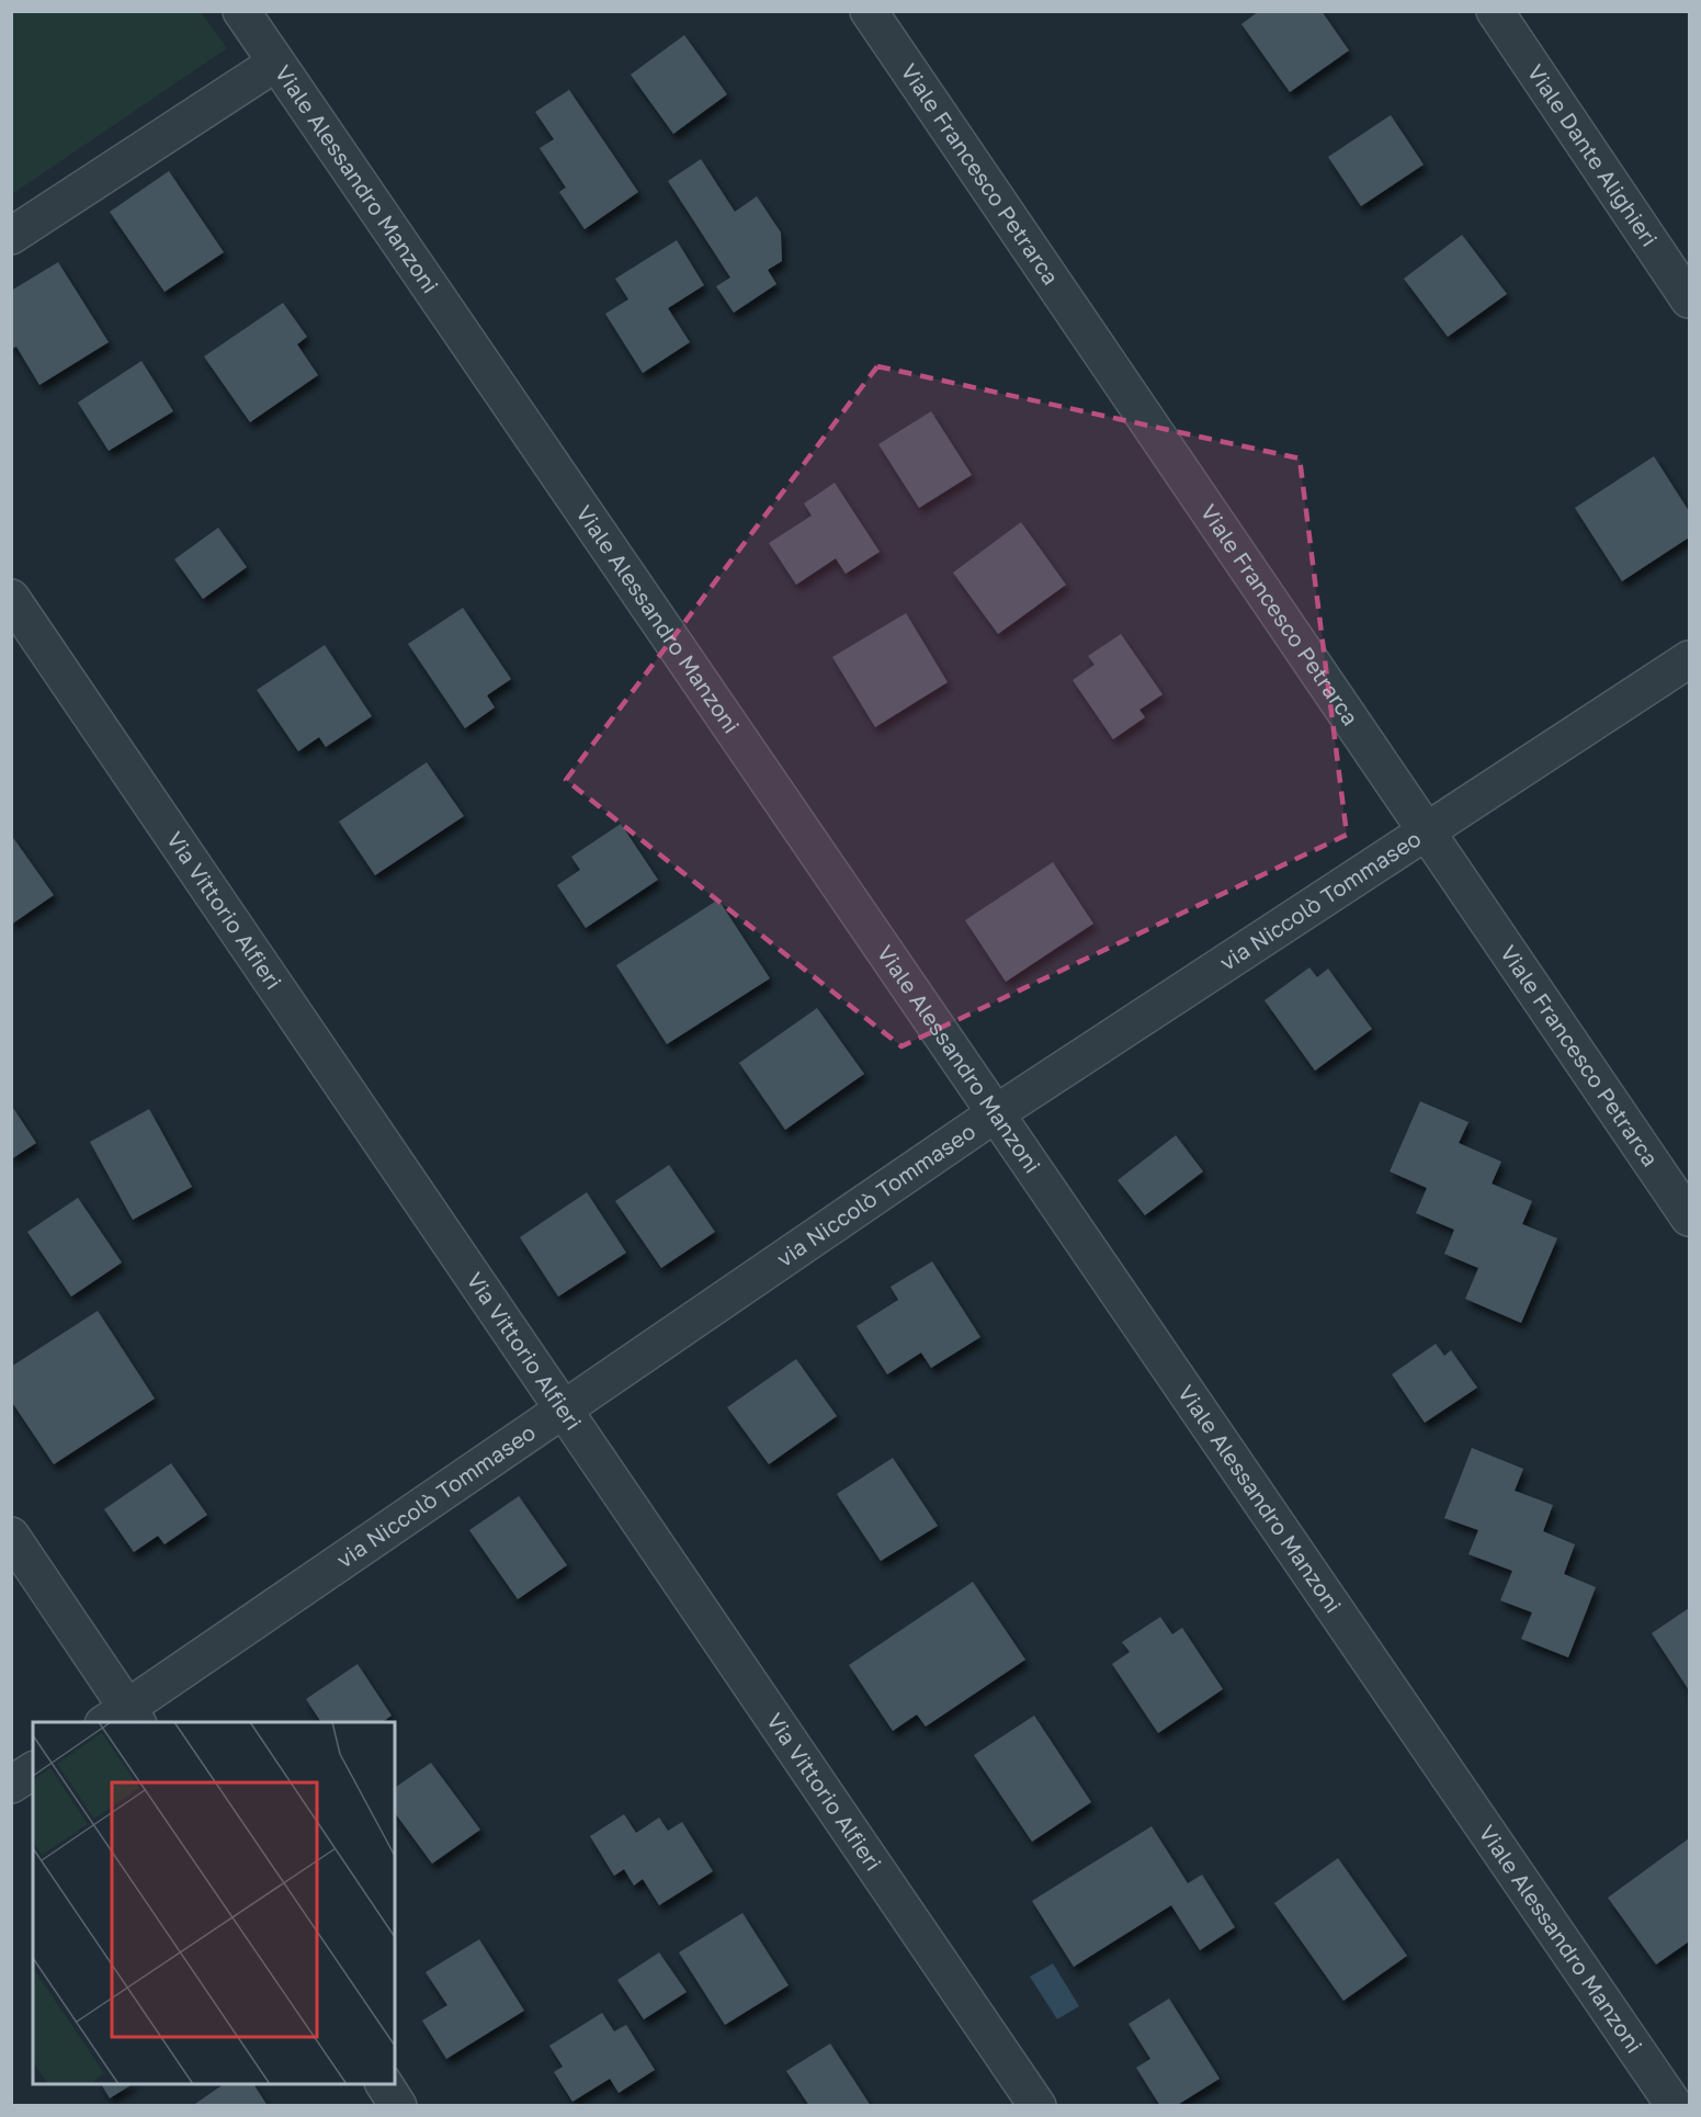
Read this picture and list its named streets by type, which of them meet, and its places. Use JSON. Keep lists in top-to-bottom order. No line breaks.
{"streets":{"street":["Viale Dante Alighieri","Viale Francesco Petrarca","Viale Alessandro Manzoni","via Niccolò Tommaseo","Via Vittorio Alfieri"]},"crossings":[["Viale Francesco Petrarca","via Niccolò Tommaseo"],["Viale Alessandro Manzoni","via Niccolò Tommaseo"],["via Niccolò Tommaseo","Via Vittorio Alfieri"]]}
